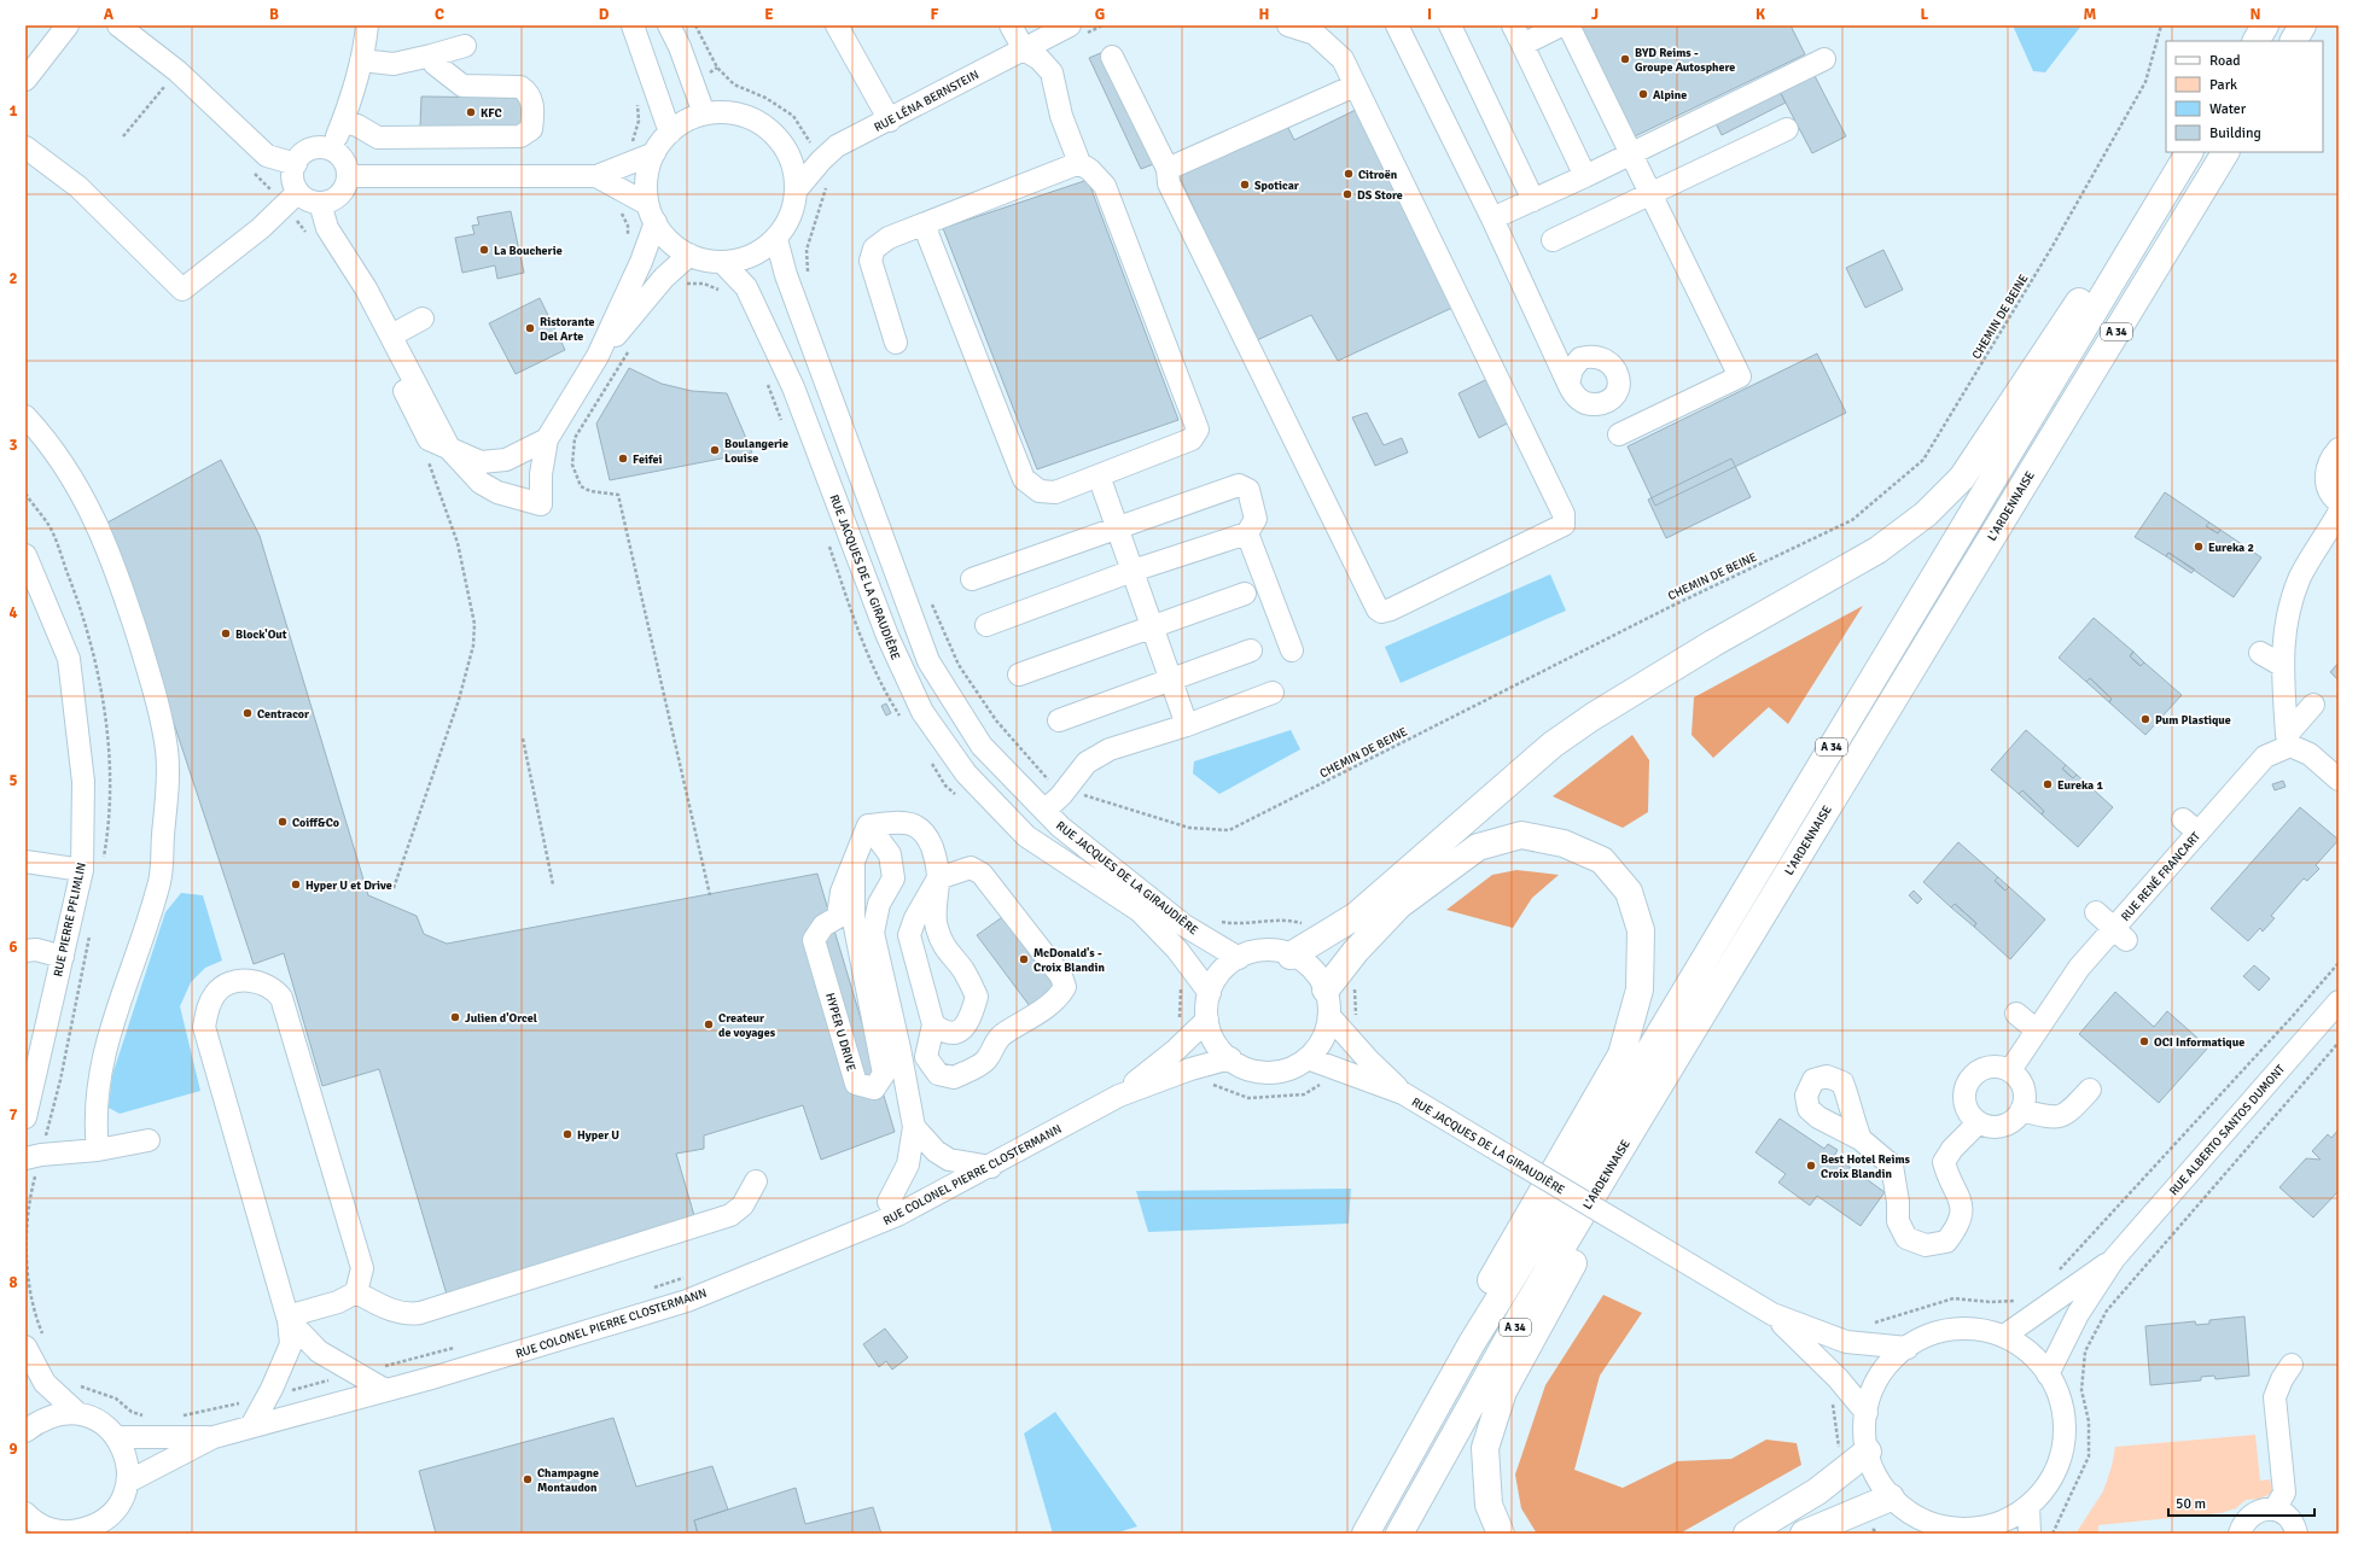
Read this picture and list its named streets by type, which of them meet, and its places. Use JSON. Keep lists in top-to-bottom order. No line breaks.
{"streets":{"highway":["A 34","L'ARDENNAISE"],"street":["RUE LÉNA BERNSTEIN","RUE JACQUES DE LA GIRAUDIÈRE","RUE RENÉ FRANCART","RUE PIERRE PFLIMLIN","HYPER U DRIVE","RUE ALBERTO SANTOS DUMONT","RUE COLONEL PIERRE CLOSTERMANN"],"path":["CHEMIN DE BEINE"]},"crossings":[["RUE LÉNA BERNSTEIN","RUE JACQUES DE LA GIRAUDIÈRE"],["RUE JACQUES DE LA GIRAUDIÈRE","RUE COLONEL PIERRE CLOSTERMANN"]],"places":["BYD Reims - Groupe Autosphere","Alpine","KFC","Citroën","Spoticar","DS Store","La Boucherie","Ristorante Del Arte","Boulangerie Louise","Feifei","Eureka 2","Block'Out","Centracor","Pum Plastique","Eureka 1","Coiff&Co","Hyper U et Drive","McDonald's - Croix Blandin","Julien d'Orcel","Createur de voyages","OCI Informatique","Hyper U","Best Hotel Reims Croix Blandin","Champagne Montaudon"],"legend":["Road","Park","Water","Building"],"scale_bar":"50 m","grid":{"columns":["A","B","C","D","E","F","G","H","I","J","K","L","M","N"],"rows":["1","2","3","4","5","6","7","8","9"]}}
